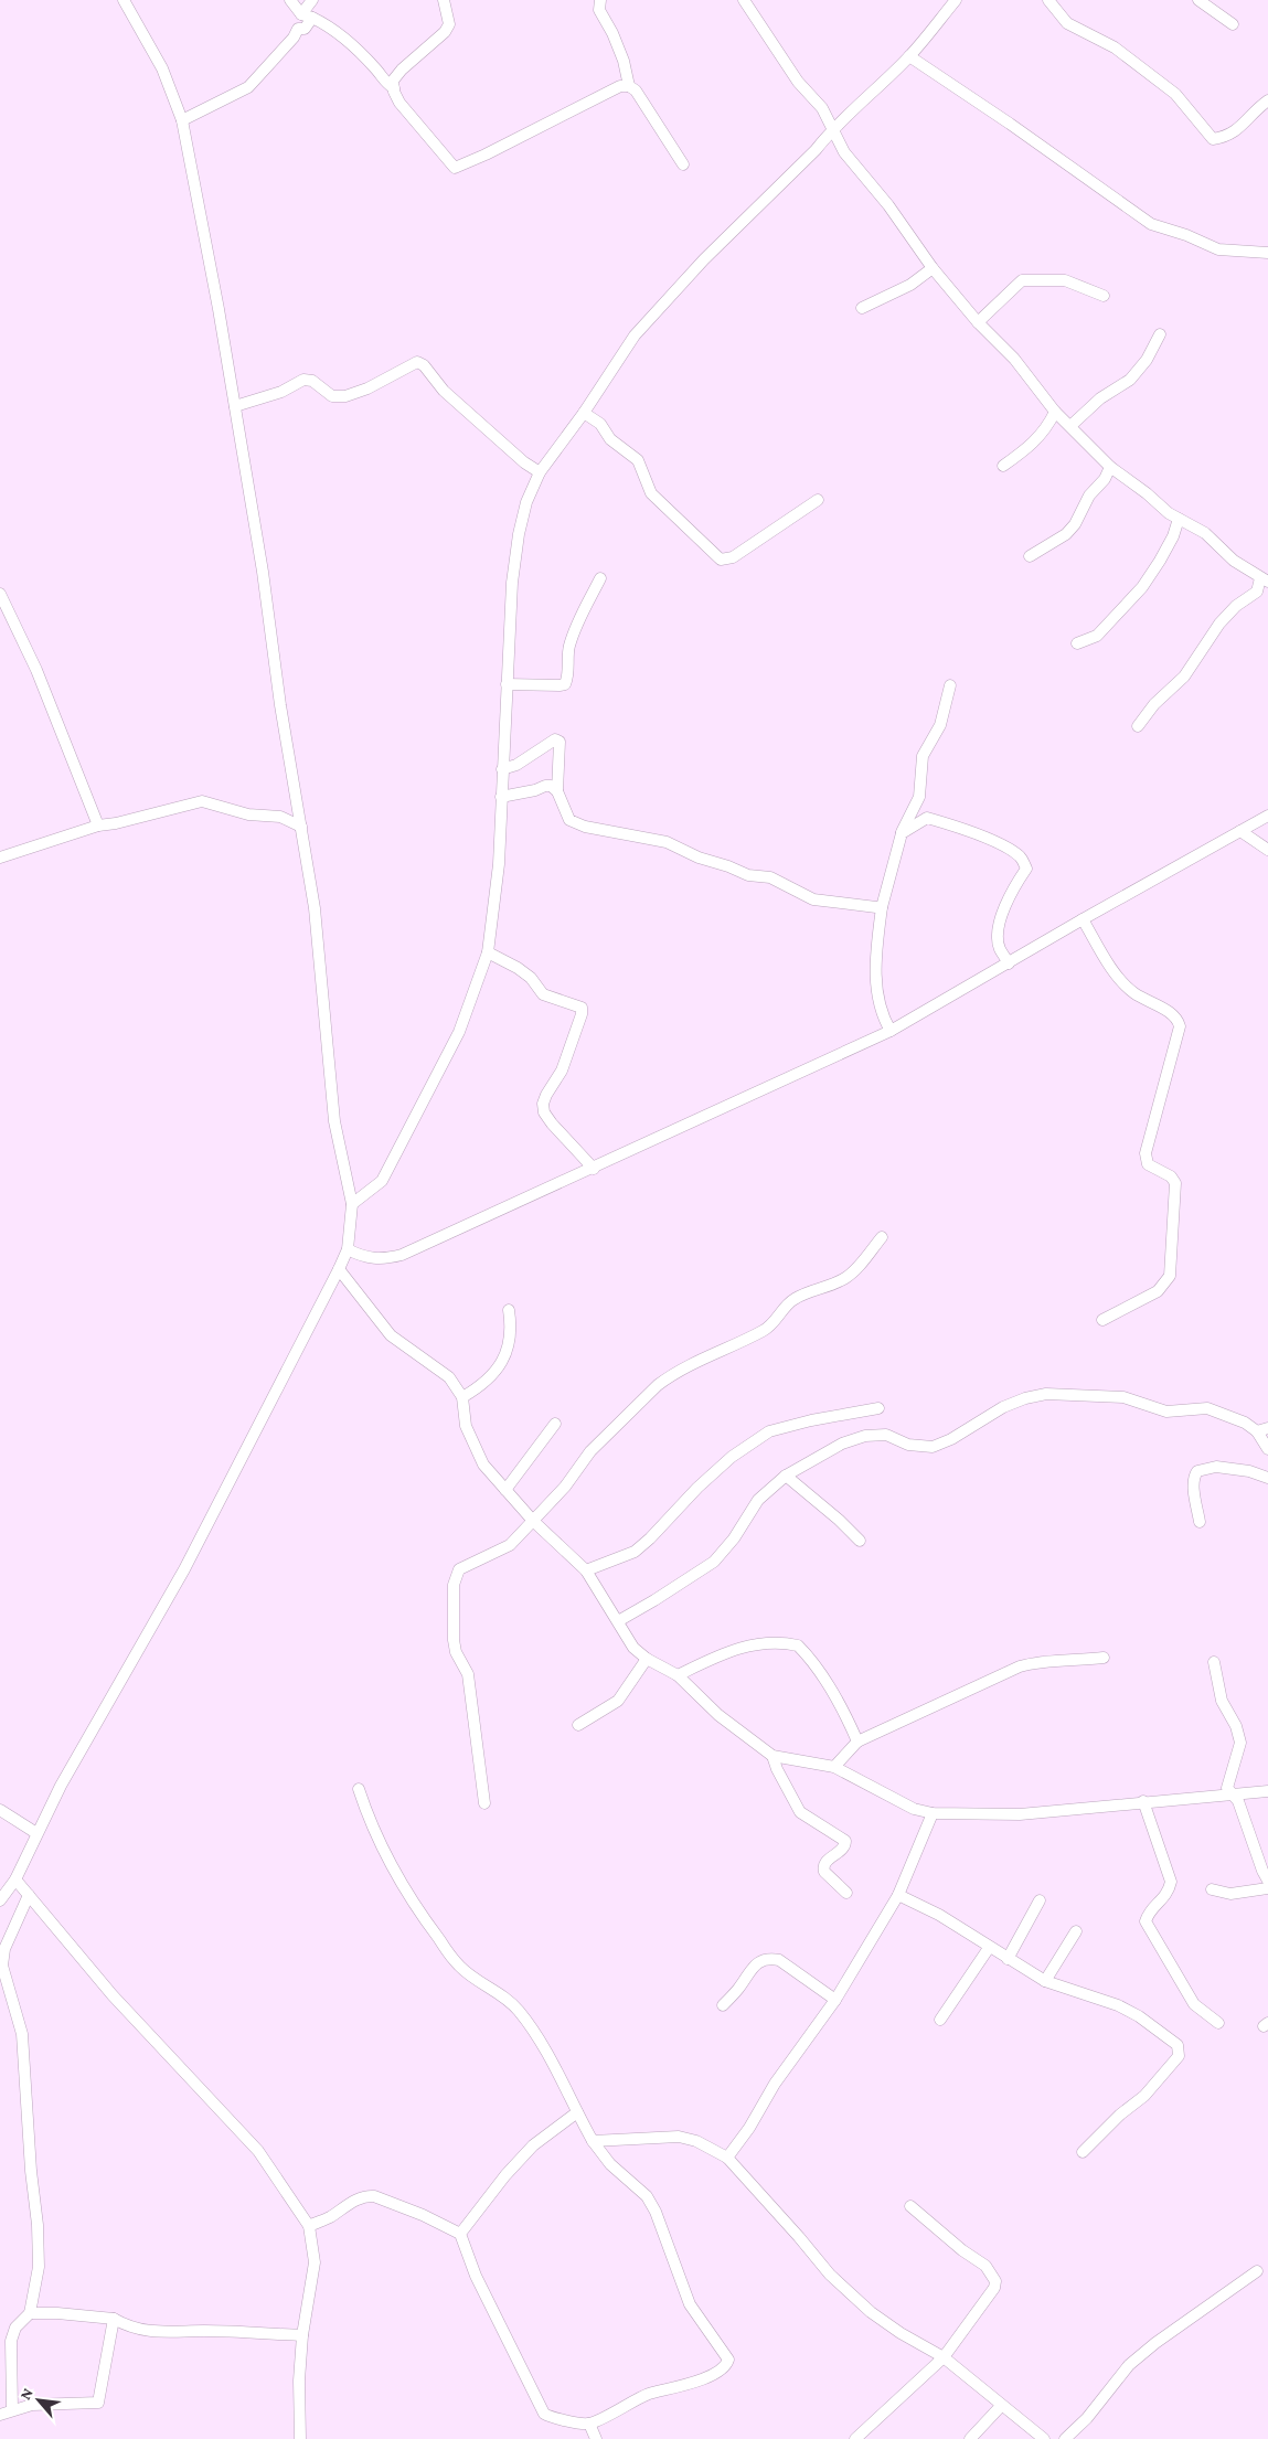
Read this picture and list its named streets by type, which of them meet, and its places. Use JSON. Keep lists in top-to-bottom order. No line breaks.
{"north":"top left"}
